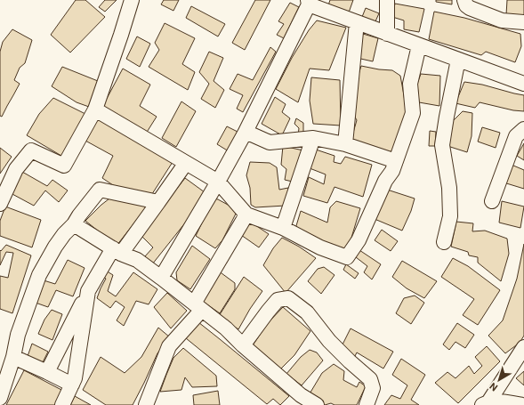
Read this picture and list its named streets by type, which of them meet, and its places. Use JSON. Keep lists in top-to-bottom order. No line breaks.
{"north":"bottom left"}
